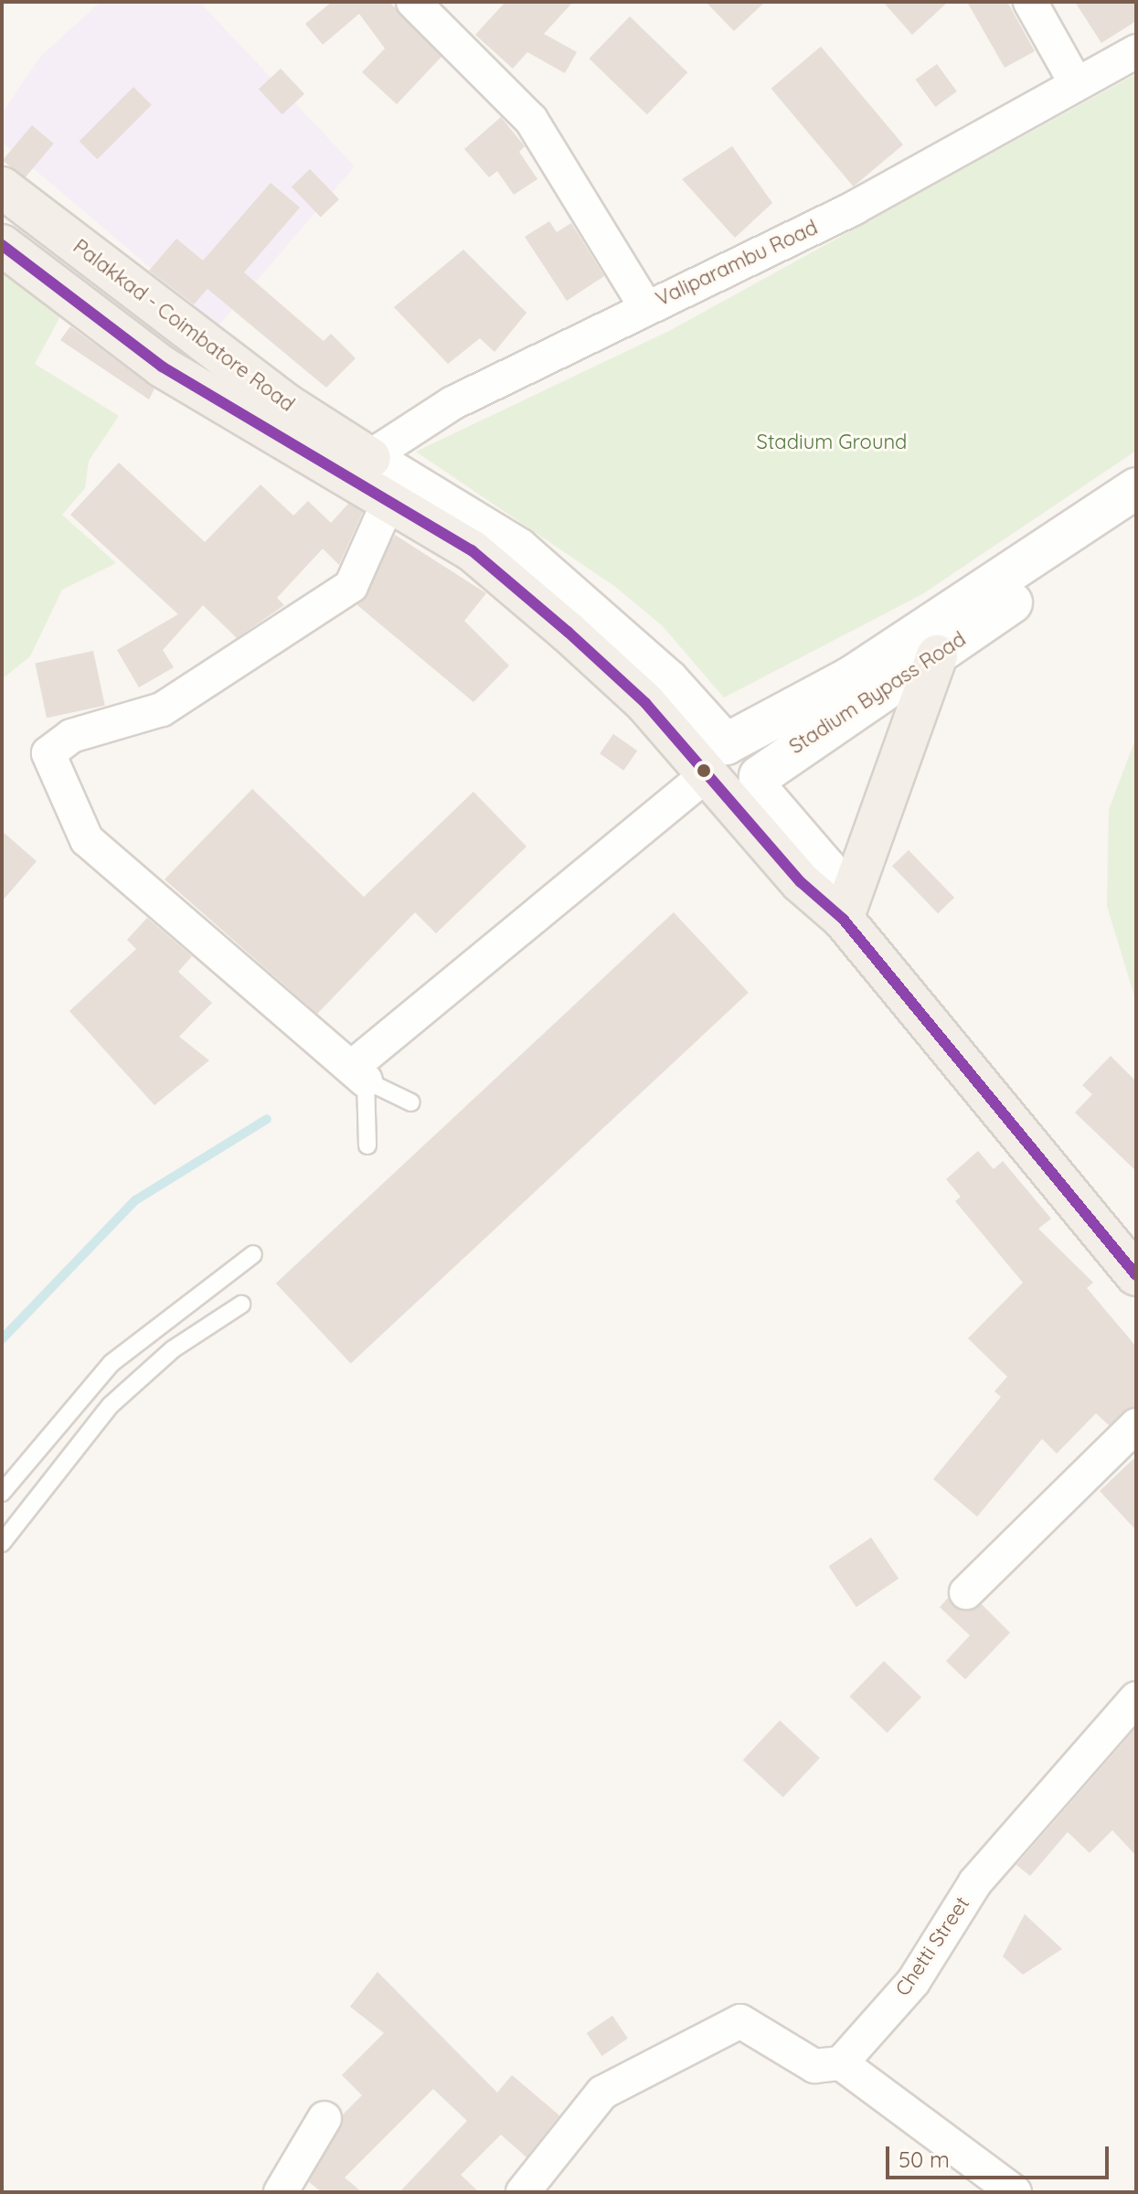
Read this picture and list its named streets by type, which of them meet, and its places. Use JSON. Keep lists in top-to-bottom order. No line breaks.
{"streets":{"main road":["Palakkad - Coimbatore Road"],"street":["Valiparambu Road","Stadium Bypass Road","Chetti Street"]},"crossings":[["Valiparambu Road","Palakkad - Coimbatore Road"],["Palakkad - Coimbatore Road","Stadium Bypass Road"]],"parks":["Stadium Ground"],"scale_bar":"50 m"}
